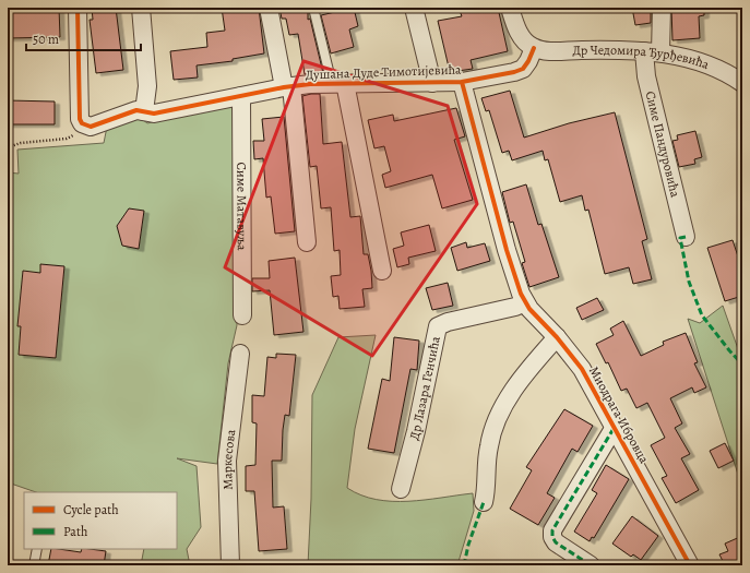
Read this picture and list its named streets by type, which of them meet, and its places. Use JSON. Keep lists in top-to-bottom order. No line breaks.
{"streets":{"street":["Др Чедомира Ђурђевића","Душана Дуде Тимотијевића","Симе Пандуровића","Симе Матавуља","Др Лазара Генчића","Миодрага Ибровца","Маркесова"]},"crossings":[["Др Чедомира Ђурђевића","Душана Дуде Тимотијевића"],["Др Чедомира Ђурђевића","Симе Пандуровића"],["Душана Дуде Тимотијевића","Симе Матавуља"],["Душана Дуде Тимотијевића","Миодрага Ибровца"],["Др Лазара Генчића","Миодрага Ибровца"]],"legend":["Cycle path","Path"],"scale_bar":"50 m"}
